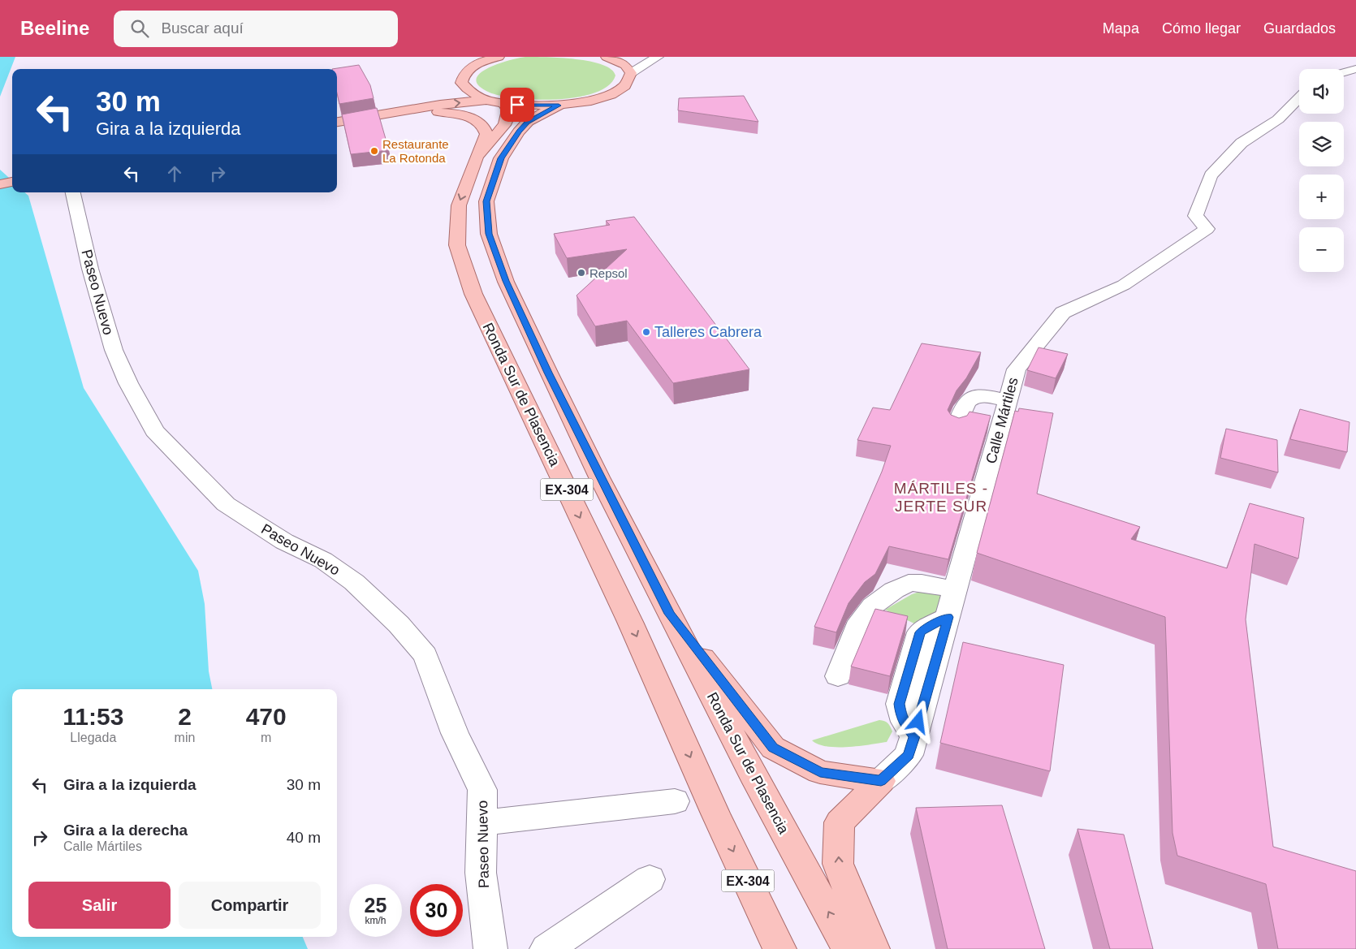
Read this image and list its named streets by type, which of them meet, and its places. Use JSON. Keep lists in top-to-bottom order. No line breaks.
{"streets":{"main road":["Ronda Sur de Plasencia","EX-304"],"street":["Paseo Nuevo","Calle Mártiles"]},"districts":["MÁRTILES - JERTE SUR"],"places":["Restaurante La Rotonda","Repsol","Talleres Cabrera"],"page":{"header":"Beeline","search":"Buscar aquí","nav":["Mapa","Cómo llegar","Guardados"],"map_buttons":["+","−"],"turn":["30 m","Gira a la izquierda"],"eta":["11:53","Llegada","2","min","470","m"],"list":[{"name":"Gira a la izquierda","value":"30 m"},{"name":"Gira a la derecha","note":"Calle Mártiles","value":"40 m"}],"buttons":["Salir","Compartir"],"speed":"25 km/h","limit":"30"}}
